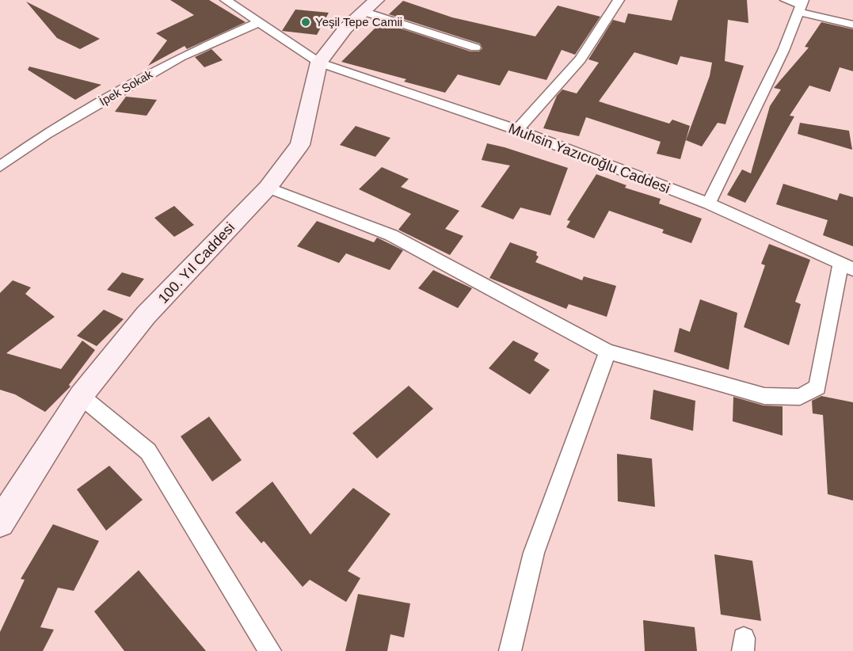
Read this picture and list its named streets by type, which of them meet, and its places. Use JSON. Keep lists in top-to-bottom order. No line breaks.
{"streets":{"street":["İpek Sokak","Muhsin Yazıcıoğlu Caddesi","100. Yıl Caddesi"]},"crossings":[["İpek Sokak","Muhsin Yazıcıoğlu Caddesi"],["Muhsin Yazıcıoğlu Caddesi","100. Yıl Caddesi"]],"places":["Yeşil Tepe Camii"]}
